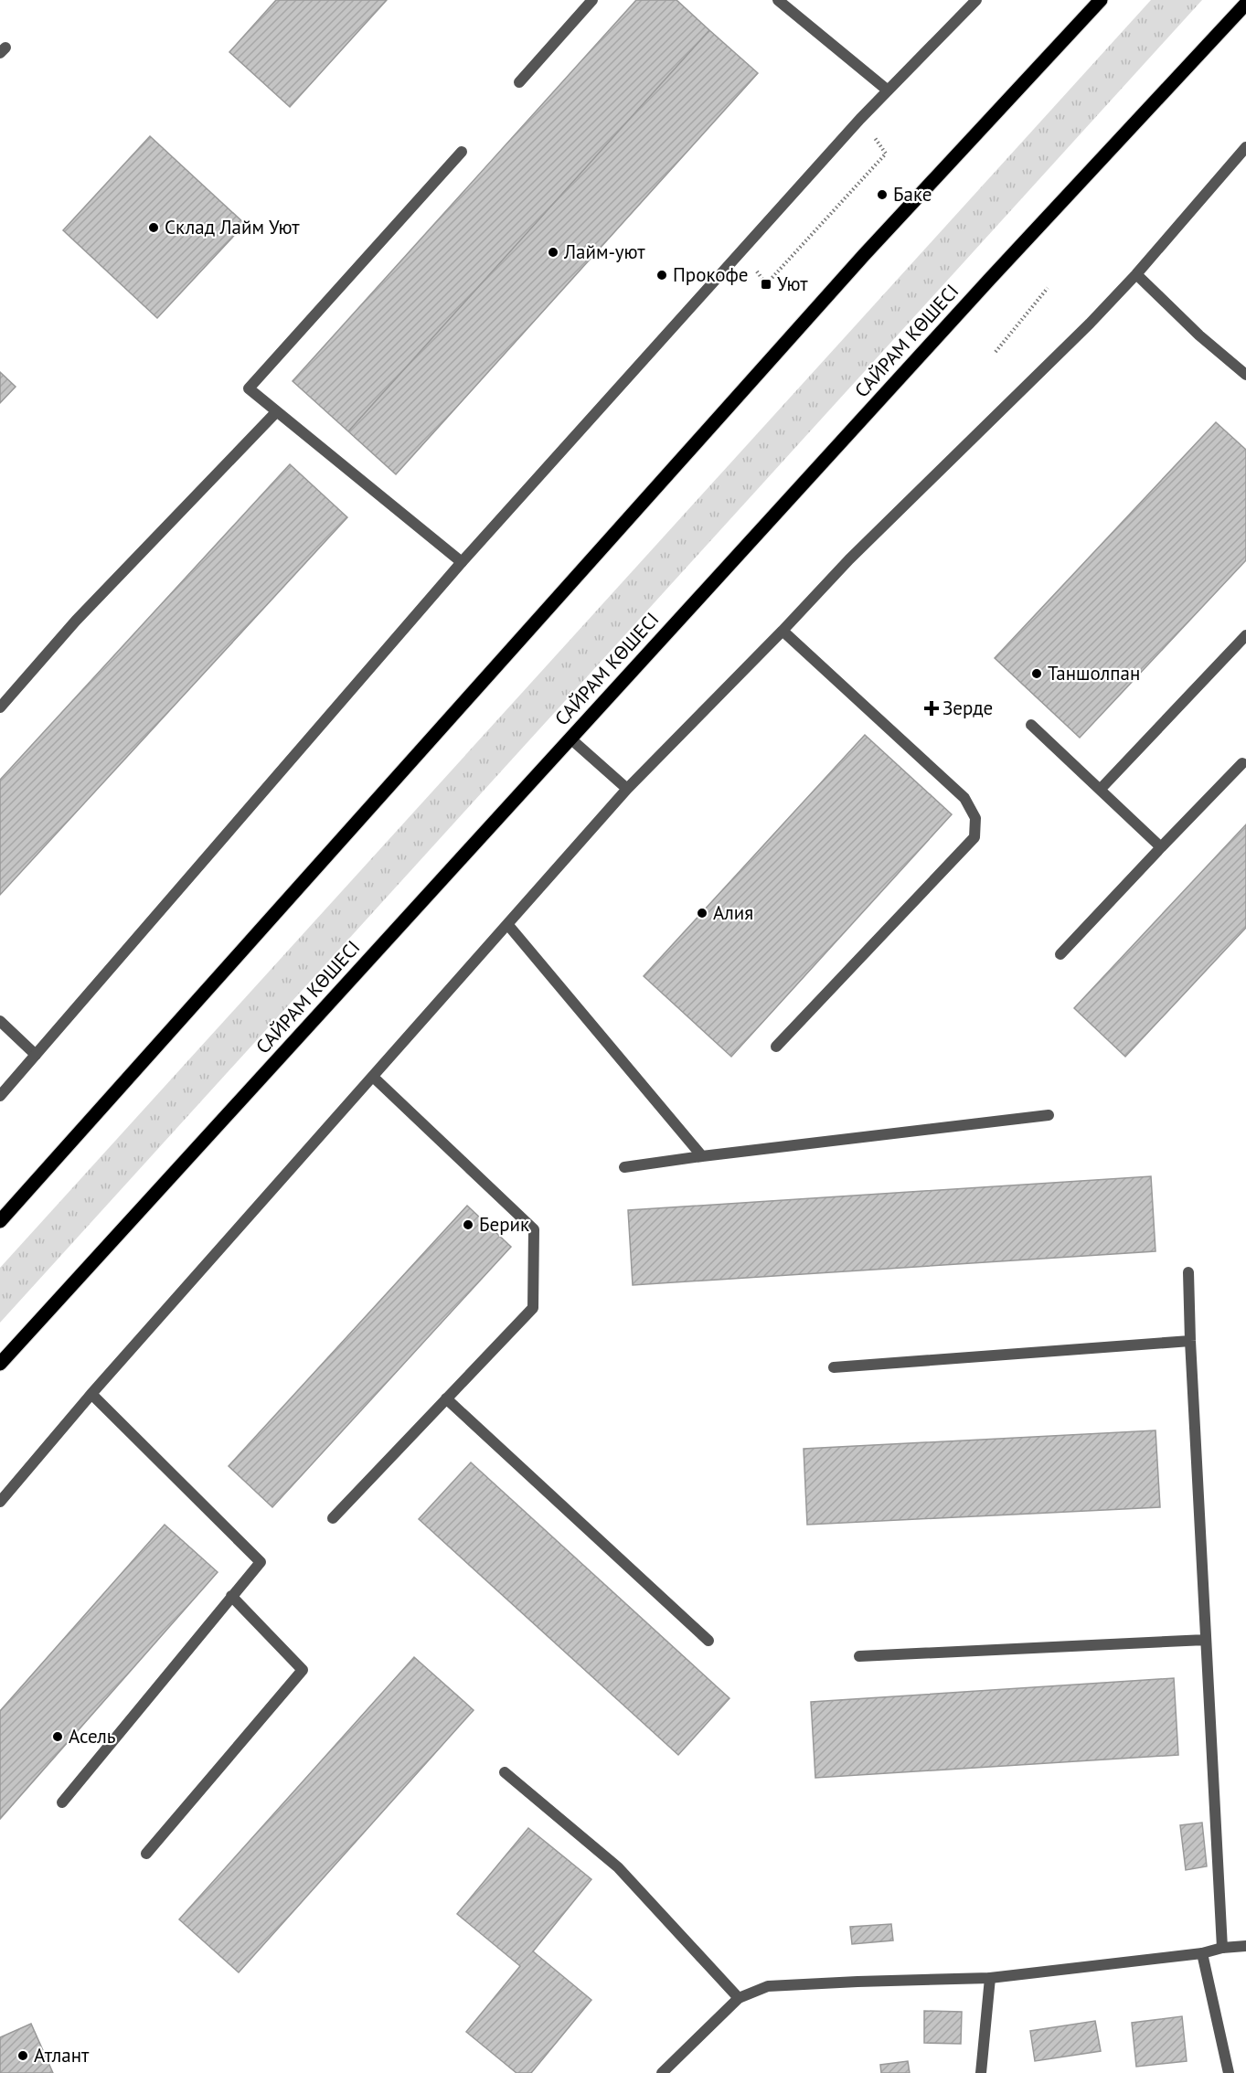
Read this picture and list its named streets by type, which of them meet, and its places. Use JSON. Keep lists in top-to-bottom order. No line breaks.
{"streets":{"main road":["САЙРАМ КӨШЕСІ"]},"places":{"other":["Баке","Склад Лайм Уют","Лайм-уют","Прокофе","Таншолпан","Алия","Берик","Асель","Атлант"],"transit":["Уют"],"health":["Зерде"]}}
